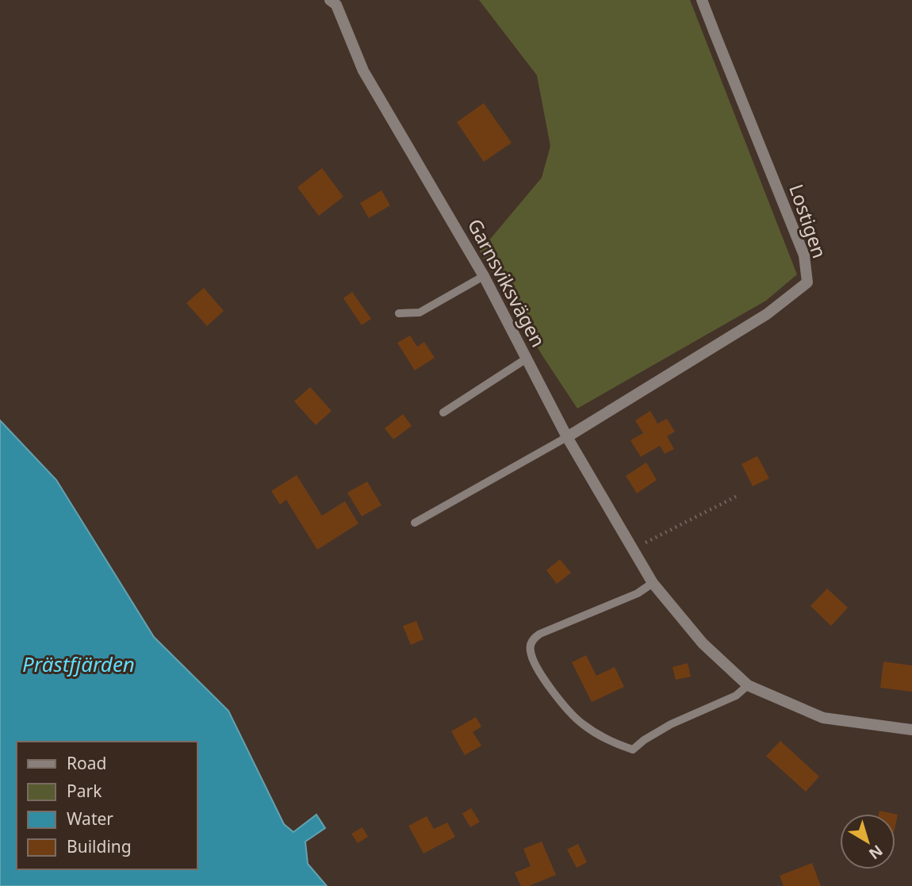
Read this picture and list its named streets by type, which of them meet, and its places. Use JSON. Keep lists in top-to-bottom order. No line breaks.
{"streets":{"street":["Lostigen","Garnsviksvägen"]},"crossings":[["Lostigen","Garnsviksvägen"]],"water":["Prästfjärden"],"legend":["Road","Park","Water","Building"],"north":"bottom right"}
